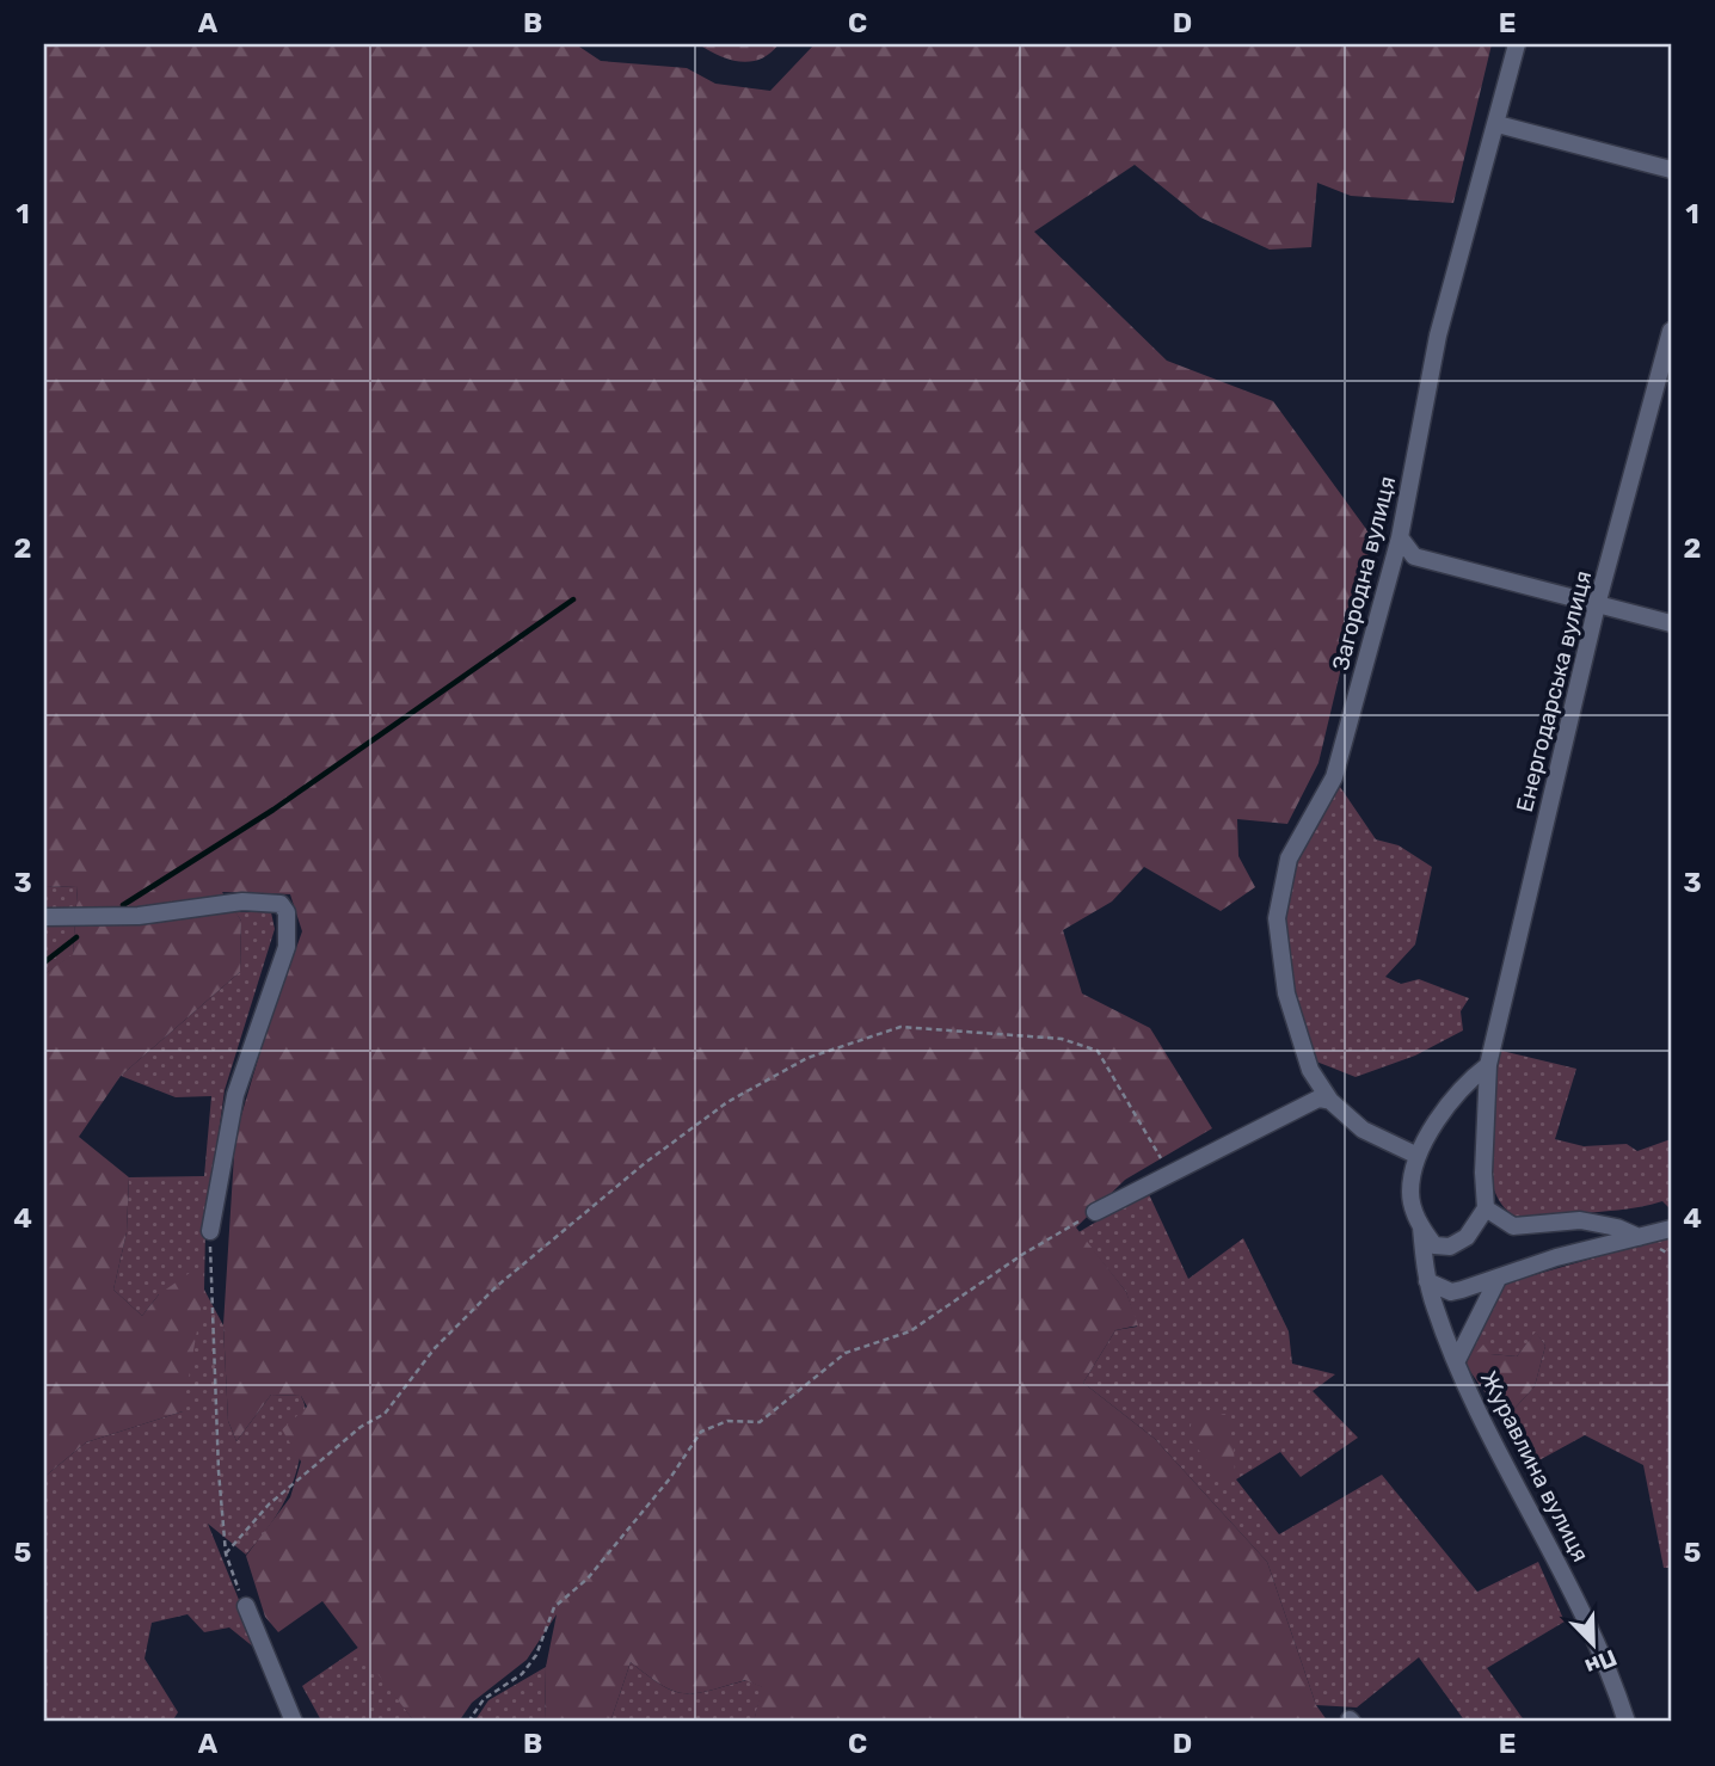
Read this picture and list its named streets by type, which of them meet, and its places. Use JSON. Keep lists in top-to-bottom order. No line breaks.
{"streets":{"street":["Загородна вулиця","Енергодарська вулиця","Журавлина вулиця"]},"crossings":[["Загородна вулиця","Журавлина вулиця"]],"north":"bottom right","grid":{"columns":["A","B","C","D","E"],"rows":["1","2","3","4","5"]}}
